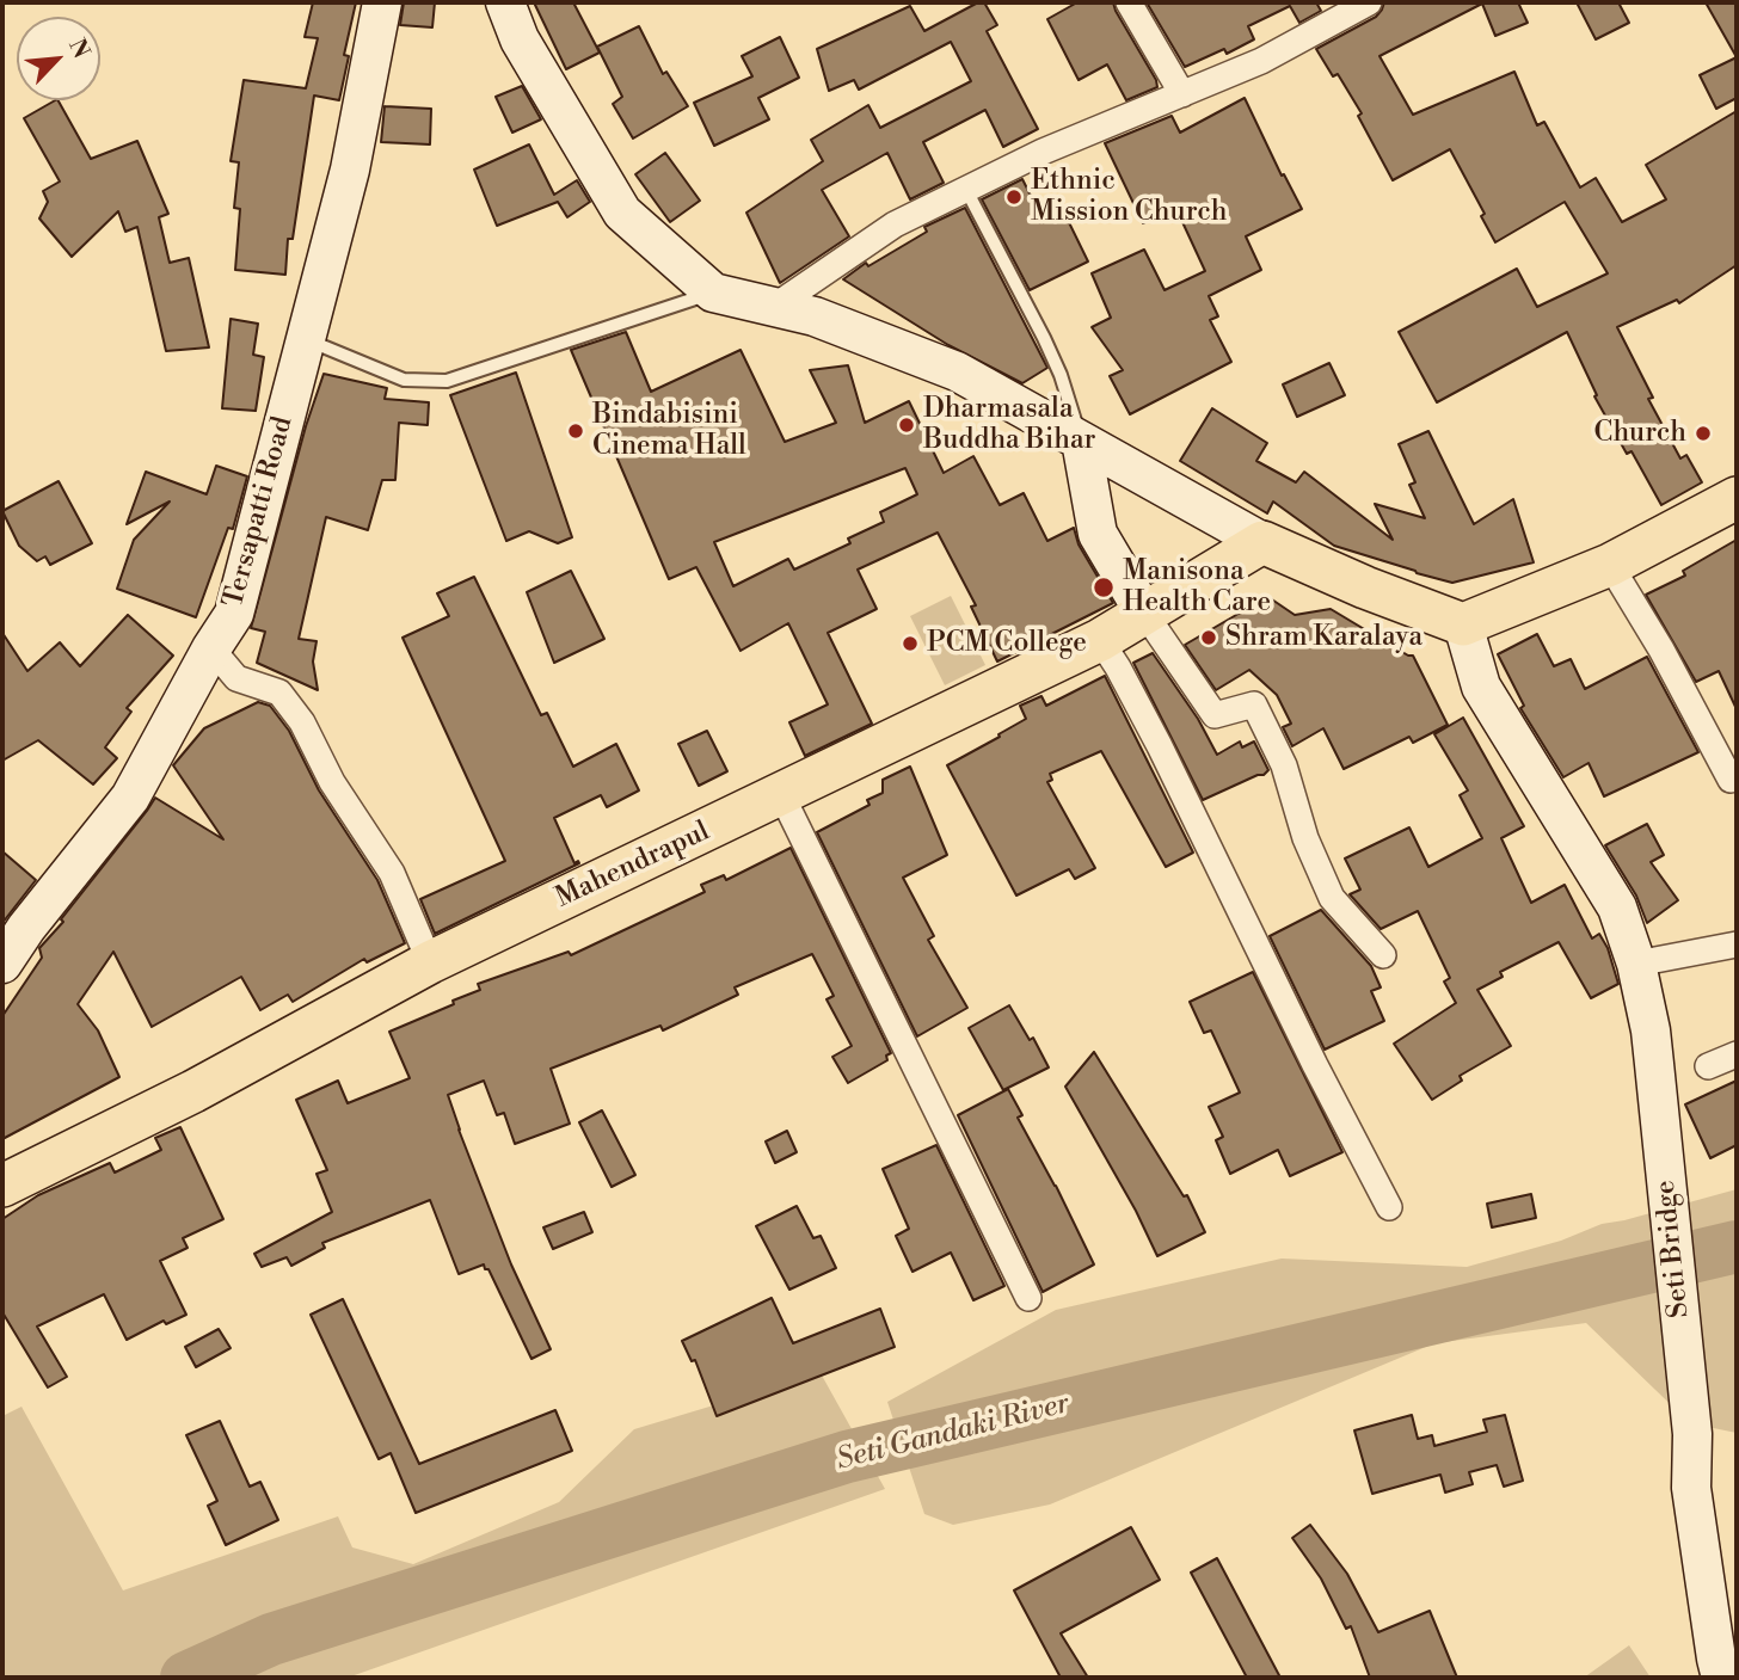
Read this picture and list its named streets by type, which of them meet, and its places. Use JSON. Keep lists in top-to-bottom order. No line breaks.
{"streets":{"main road":["Tersapatti Road","Mahendrapul","Seti Bridge"]},"water":["Seti Gandaki River"],"places":["Ethnic Mission Church","Dharmasala Buddha Bihar","Bindabisini Cinema Hall","Church","Manisona Health Care","Shram Karalaya","PCM College"],"north":"top right"}
